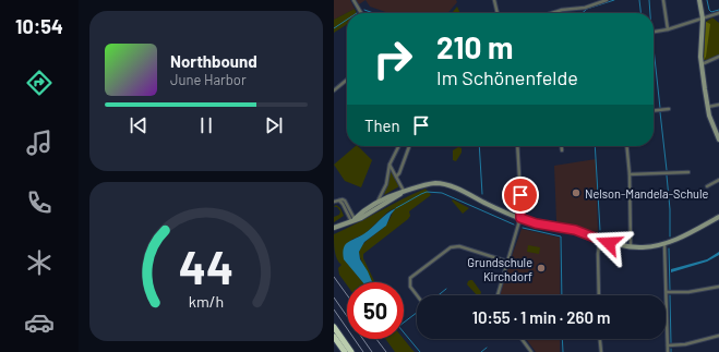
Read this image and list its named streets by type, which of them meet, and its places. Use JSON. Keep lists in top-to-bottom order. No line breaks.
{"places":["Nelson-Mandela-Schule","Grundschule Kirchdorf"],"page":{"tabs":"10:54","turn":["210 m","Im Schönenfelde"],"song":["Northbound","June Harbor"],"then":"Then","limit":"50","trip":"10:55 · 1 min · 260 m","gauge":["44","km/h"]}}
